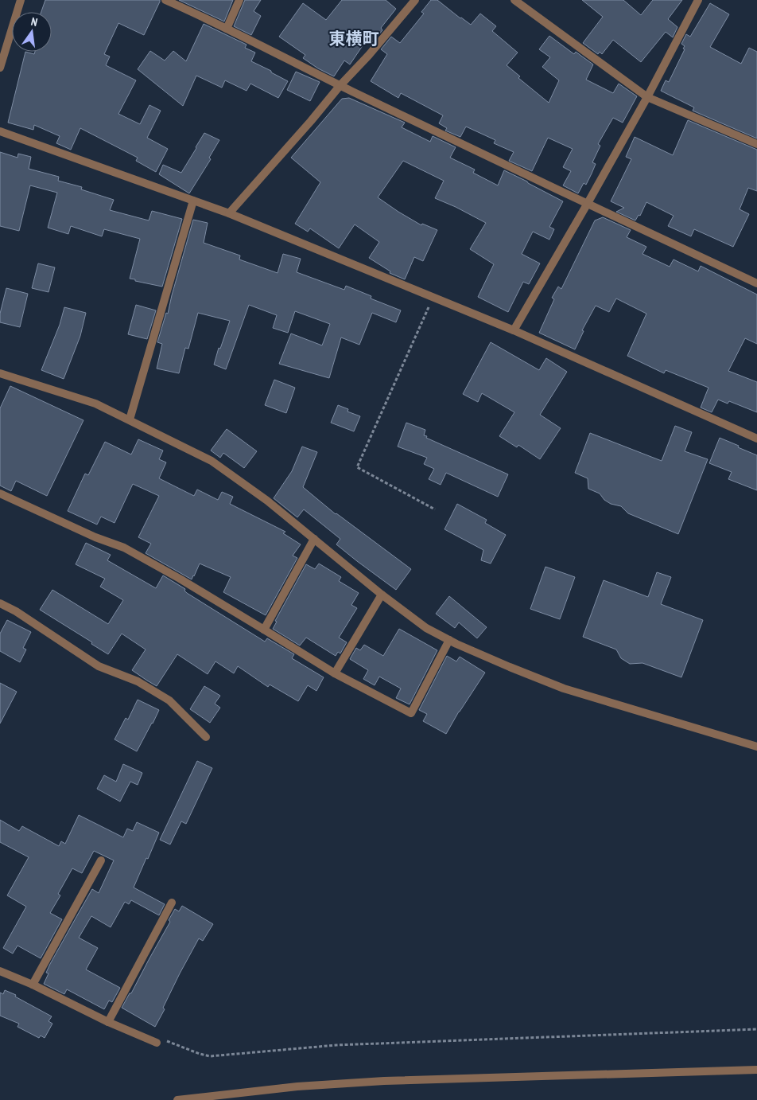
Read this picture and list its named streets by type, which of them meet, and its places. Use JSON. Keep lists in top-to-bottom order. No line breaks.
{"districts":["東横町"],"north":"top"}
